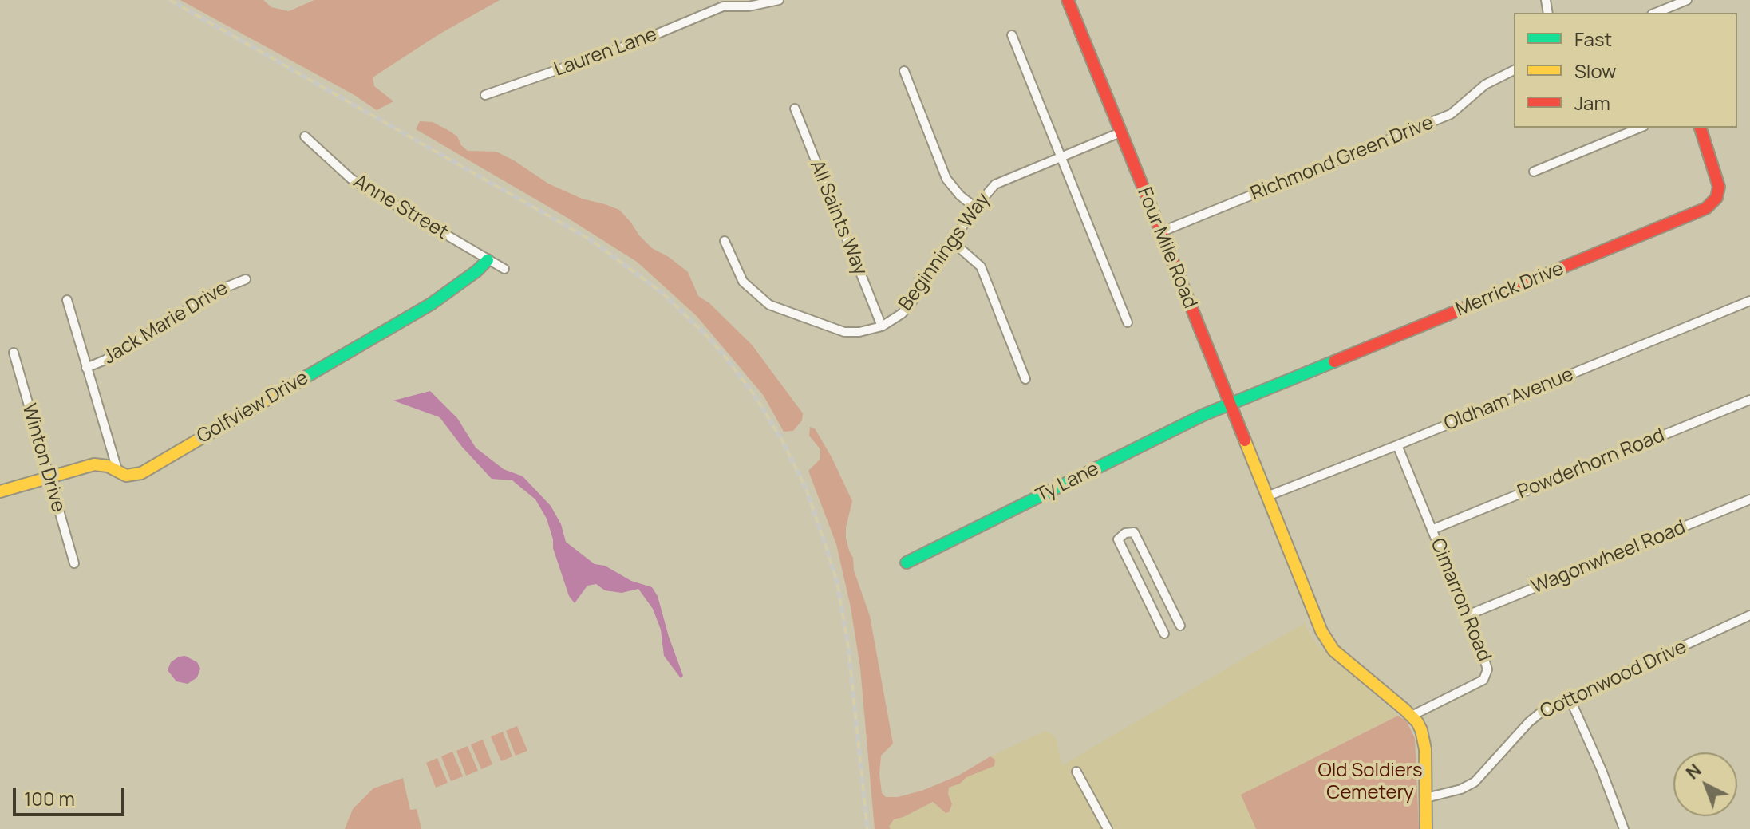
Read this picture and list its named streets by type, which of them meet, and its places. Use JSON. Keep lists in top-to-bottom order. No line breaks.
{"streets":{"street":["Lauren Lane","Richmond Green Drive","Anne Street","All Saints Way","Four Mile Road","Beginnings Way","Merrick Drive","Jack Marie Drive","Oldham Avenue","Golfview Drive","Winton Drive","Powderhorn Road","Ty Lane","Wagonwheel Road","Cimarron Road","Cottonwood Drive"]},"crossings":[["Richmond Green Drive","Four Mile Road"],["Anne Street","Golfview Drive"],["All Saints Way","Beginnings Way"],["Four Mile Road","Beginnings Way"],["Four Mile Road","Merrick Drive"],["Four Mile Road","Oldham Avenue"],["Four Mile Road","Ty Lane"],["Four Mile Road","Cimarron Road"],["Merrick Drive","Ty Lane"],["Oldham Avenue","Cimarron Road"],["Golfview Drive","Winton Drive"],["Powderhorn Road","Cimarron Road"],["Wagonwheel Road","Cimarron Road"]],"parks":["Old Soldiers Cemetery"],"legend":["Fast","Slow","Jam"],"scale_bar":"100 m","north":"top left"}
